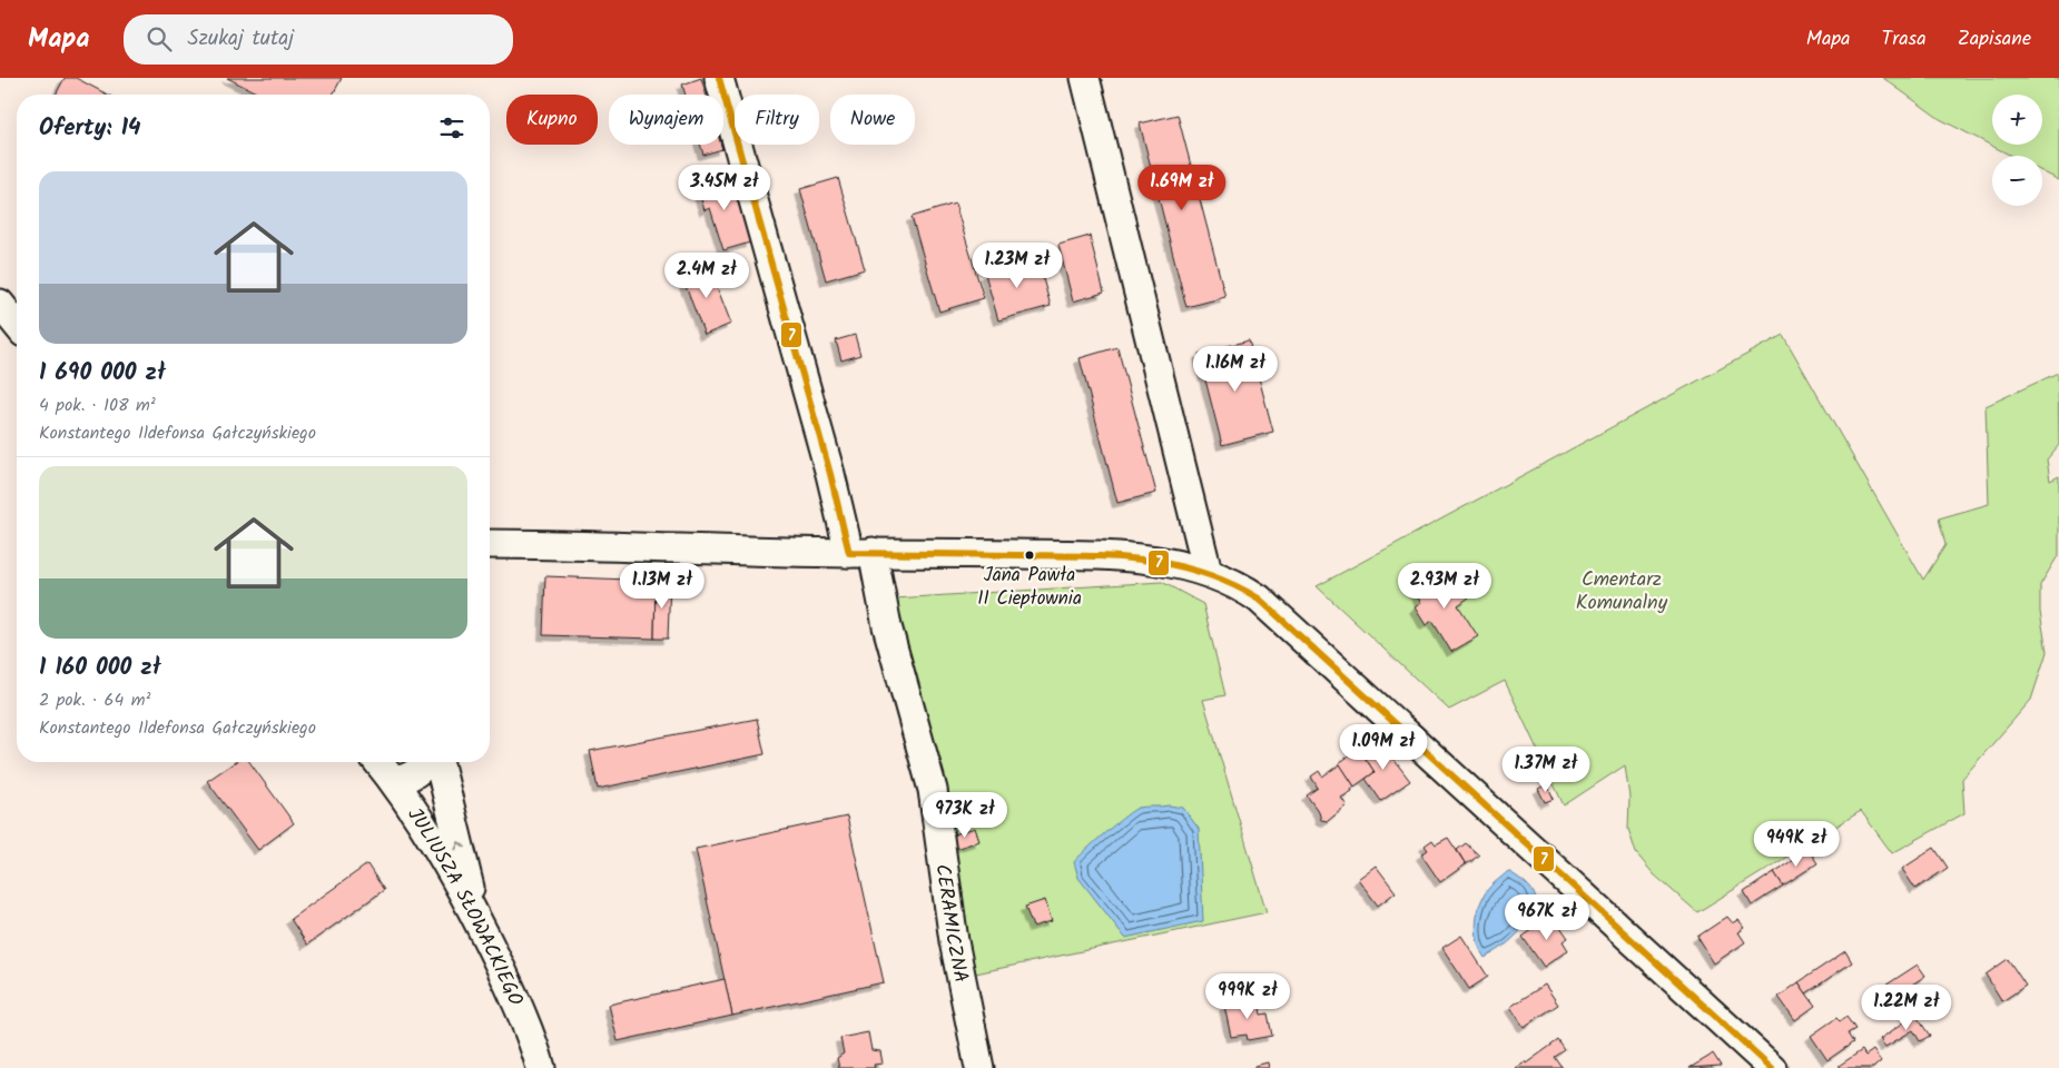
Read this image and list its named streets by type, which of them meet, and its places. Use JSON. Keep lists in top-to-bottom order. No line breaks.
{"streets":{"street":["JULIUSZA SŁOWACKIEGO","CERAMICZNA"]},"parks":["Cmentarz Komunalny"],"places":["Jana Pawła II Ciepłownia"],"lines":["transit line 7"],"page":{"header":"Mapa","search":"Szukaj tutaj","nav":["Mapa","Trasa","Zapisane"],"map_buttons":["+","−"],"chip":["Kupno","Wynajem","Filtry","Nowe"],"heading":"Oferty: 14","list":[{"name":"1 690 000 zł","note":"4 pok. · 108 m² · Konstantego Ildefonsa Gałczyńskiego"},{"name":"1 160 000 zł","note":"2 pok. · 64 m² · Konstantego Ildefonsa Gałczyńskiego"}],"price":["3.45M zł","1.69M zł","1.23M zł","2.4M zł","1.16M zł","1.13M zł","2.93M zł","1.09M zł","1.37M zł","973K zł","949K zł","967K zł","999K zł","1.22M zł"]}}
